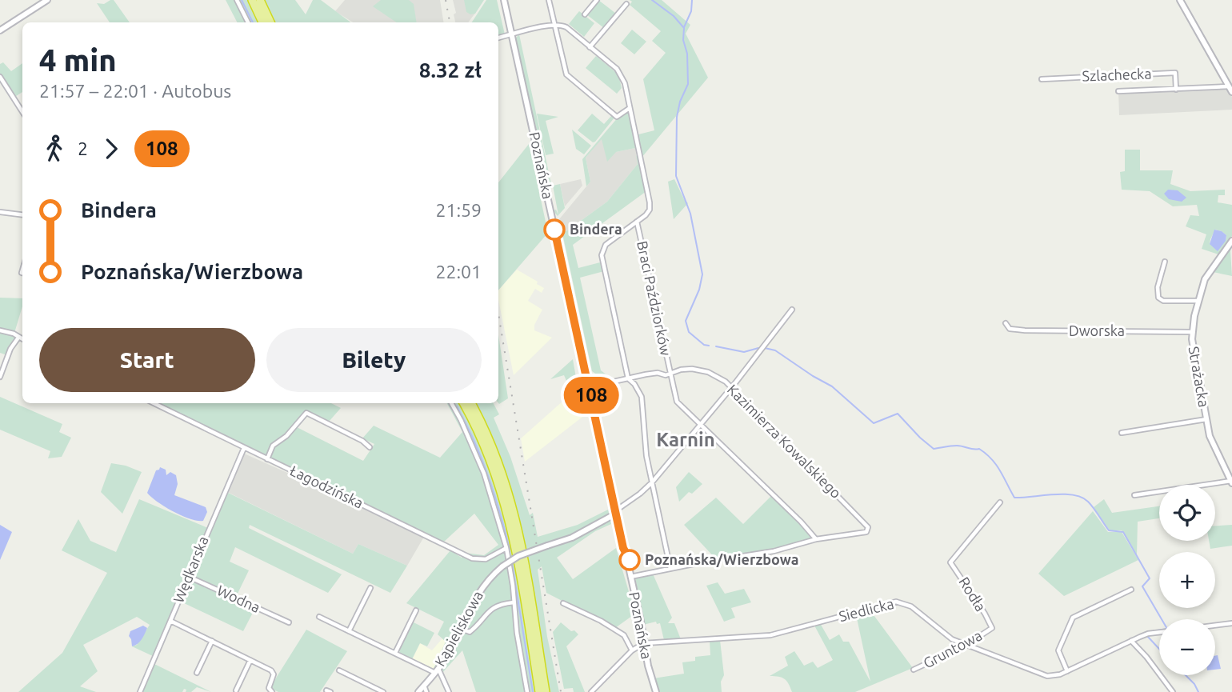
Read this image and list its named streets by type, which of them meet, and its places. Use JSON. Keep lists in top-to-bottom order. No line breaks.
{"streets":{"main road":["Poznańska","Strażacka","Kąpieliskowa"],"street":["Szlachecka","Braci Paździorków","Dworska","Kazimierza Kowalskiego","Łagodzińska","Wędkarska","Rodła","Wodna","Siedlicka","Gruntowa"]},"crossings":[["Poznańska","Kazimierza Kowalskiego"],["Poznańska","Siedlicka"],["Poznańska","Kąpieliskowa"],["Braci Paździorków","Kazimierza Kowalskiego"],["Dworska","Strażacka"],["Łagodzińska","Wędkarska"],["Wędkarska","Wodna"],["Rodła","Gruntowa"],["Siedlicka","Gruntowa"]],"districts":["Karnin"],"places":["Bindera","Poznańska/Wierzbowa"],"lines":["bus line 108"],"page":{"on_map":"108","heading":["4 min","21:57 – 22:01 · Autobus","8.32 zł"],"legs":["2","108"],"list":[{"name":"Bindera","value":"21:59"},{"name":"Poznańska/Wierzbowa","value":"22:01"}],"buttons":["Start","Bilety"],"map_buttons":["+","−"]}}
